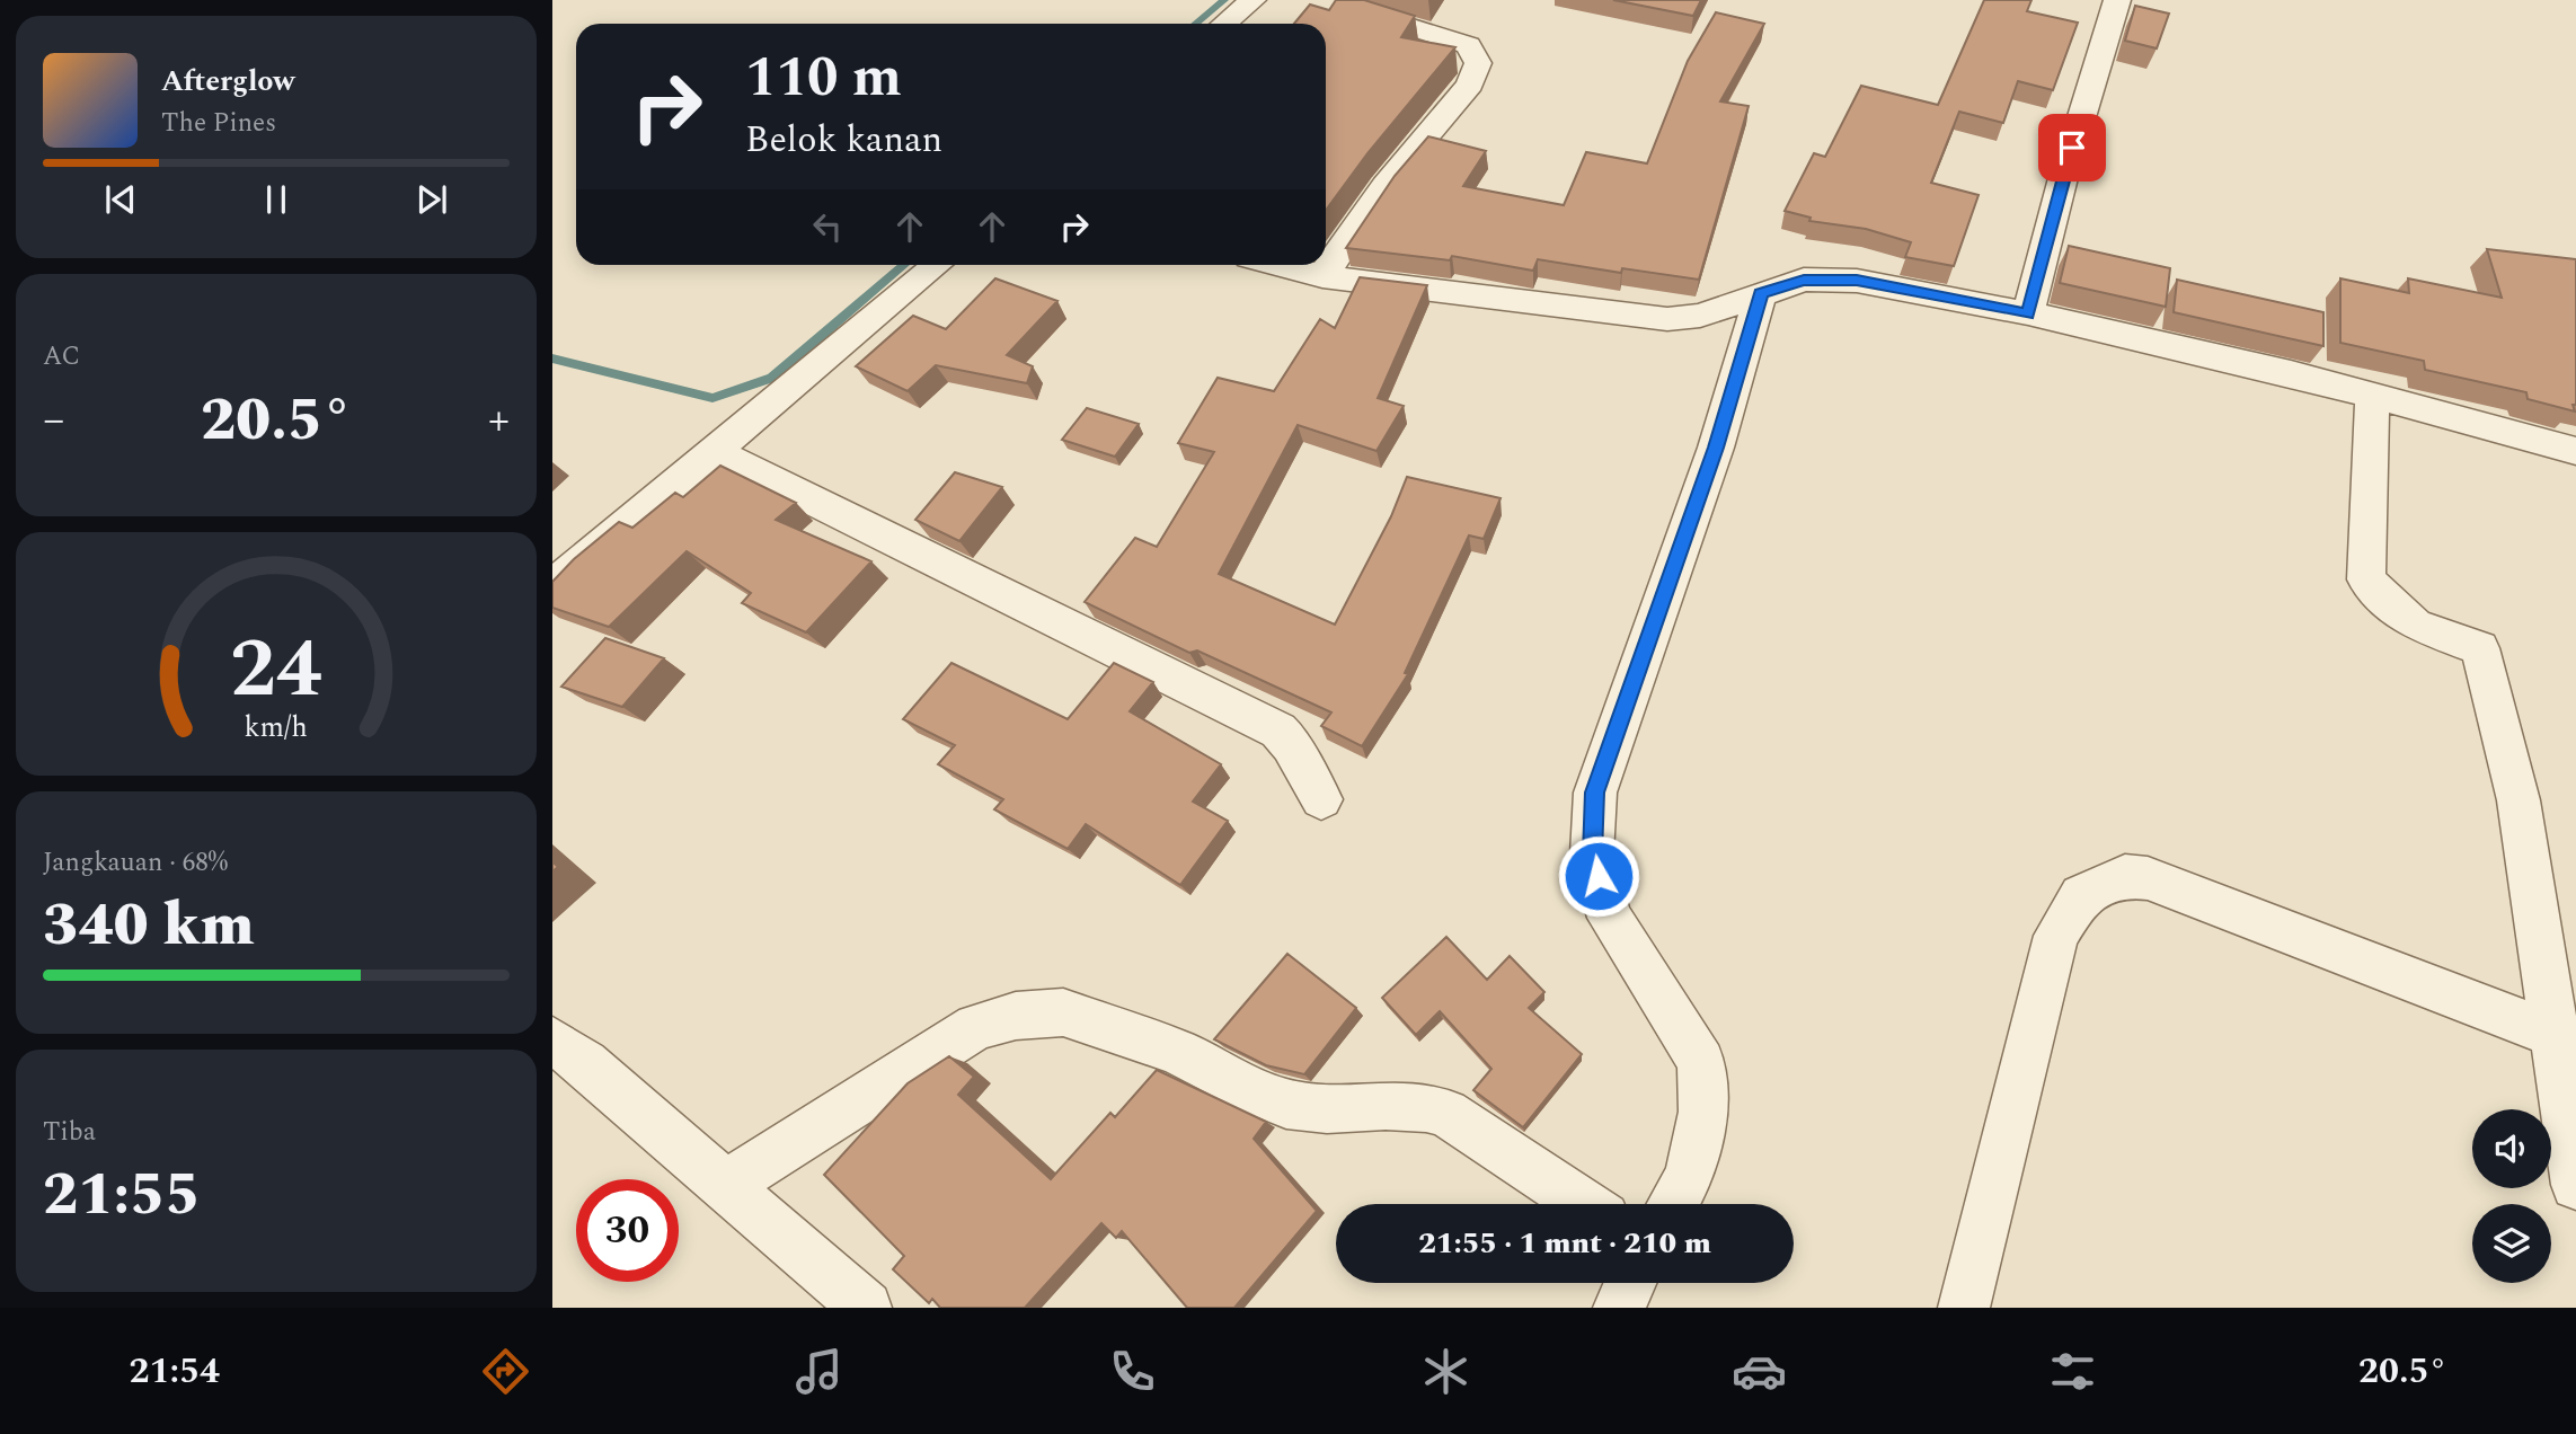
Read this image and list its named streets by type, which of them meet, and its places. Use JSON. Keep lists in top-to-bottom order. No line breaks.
{"page":{"turn":["110 m","Belok kanan"],"song":["Afterglow","The Pines"],"tile":["AC",["Jangkauan · 68%","340 km"],["Tiba","21:55"]],"heat":["−","20.5°","+"],"limit":"30","trip":"21:55 · 1 mnt · 210 m","tabs":["21:54","20.5°"],"gauge":["24","km/h"]}}
